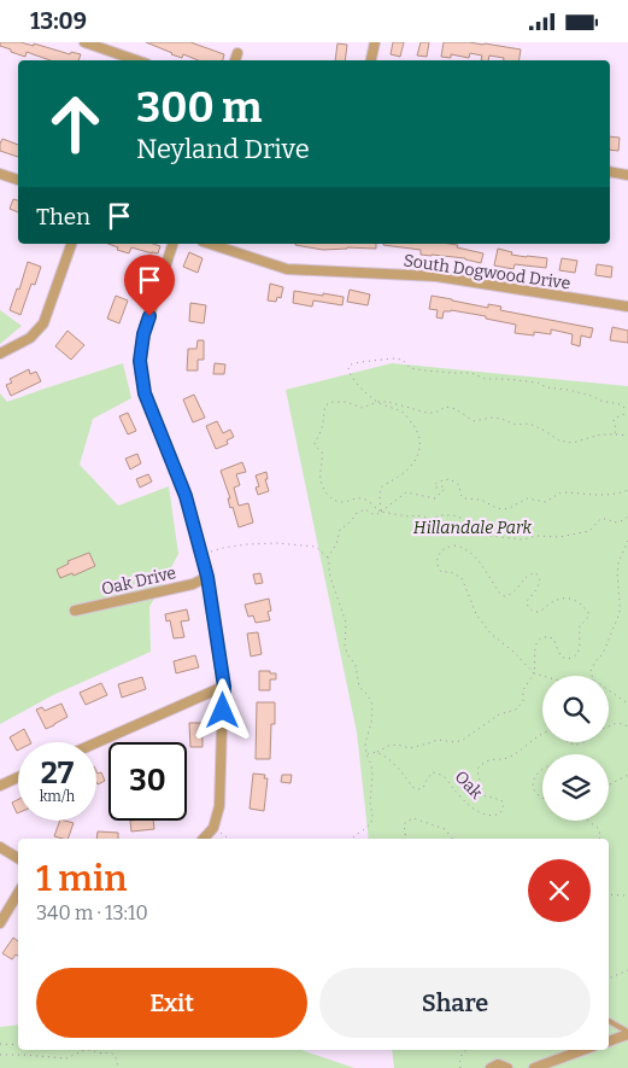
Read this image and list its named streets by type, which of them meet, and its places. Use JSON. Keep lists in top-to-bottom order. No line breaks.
{"streets":{"street":["South Dogwood Drive","Oak Drive"],"path":["Oak"]},"parks":["Hillandale Park"],"page":{"status":"13:09","turn":["300 m","Neyland Drive"],"then":"Then","speed":"27 km/h","limit":"30","heading":["1 min","340 m · 13:10"],"buttons":["Exit","Share"]}}
